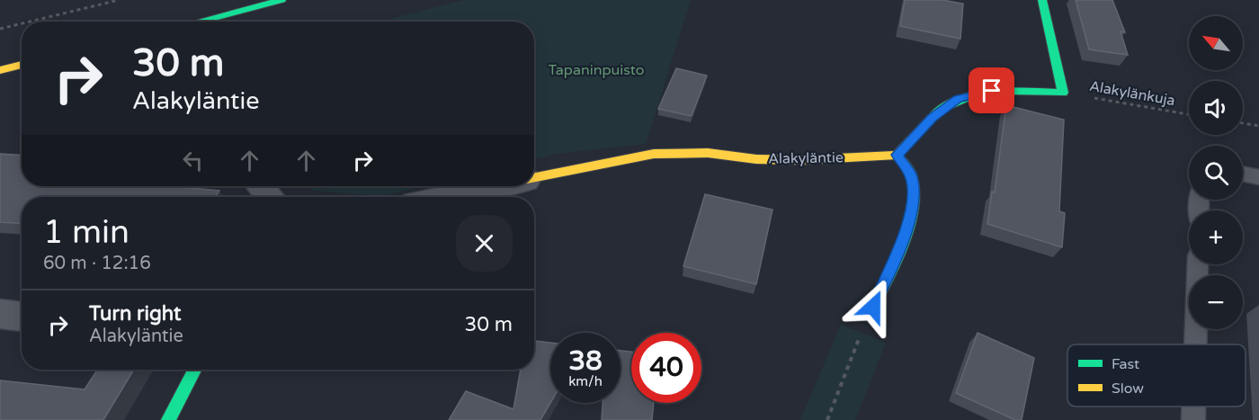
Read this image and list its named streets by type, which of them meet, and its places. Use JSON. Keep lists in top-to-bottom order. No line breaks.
{"streets":{"street":["Alakyläntie"],"path":["Alakylänkuja"]},"parks":["Tapaninpuisto"],"legend":["Fast","Slow"],"north":"top left","page":{"map_buttons":["+","−"],"turn":["30 m","Alakyläntie"],"heading":["1 min","60 m · 12:16"],"list":[{"name":"Turn right","note":"Alakyläntie","value":"30 m"}],"speed":"38 km/h","limit":"40"}}
